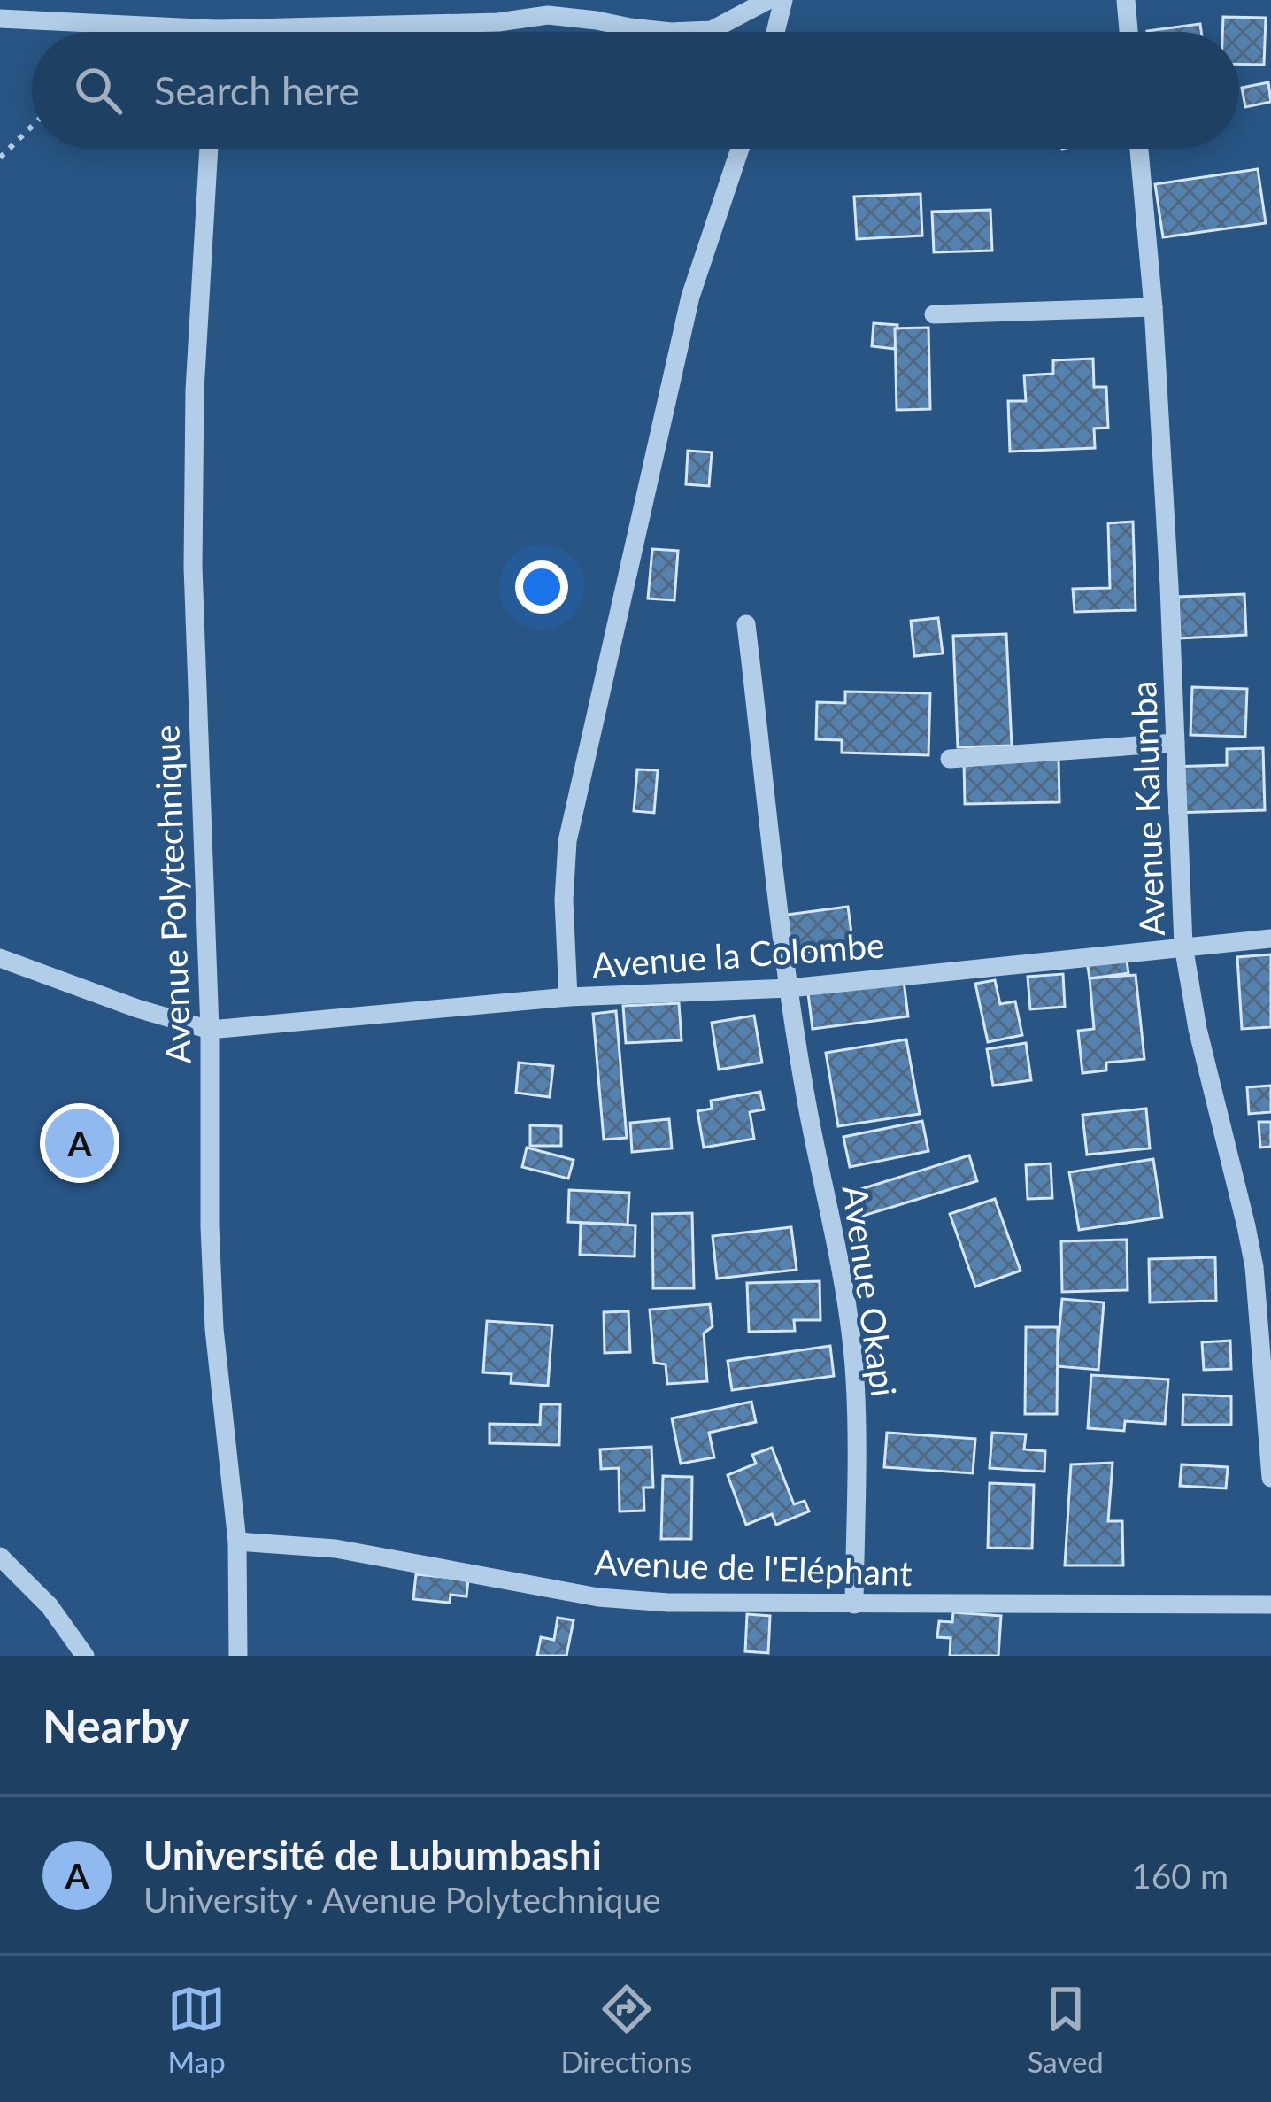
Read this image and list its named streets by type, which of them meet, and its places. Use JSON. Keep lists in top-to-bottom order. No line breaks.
{"streets":{"street":["Avenue Kalumba","Avenue Polytechnique","Avenue la Colombe","Avenue Okapi","Avenue de l'Eléphant"]},"crossings":[["Avenue Kalumba","Avenue la Colombe"],["Avenue Polytechnique","Avenue la Colombe"],["Avenue Polytechnique","Avenue de l'Eléphant"],["Avenue la Colombe","Avenue Okapi"],["Avenue Okapi","Avenue de l'Eléphant"]],"page":{"search":"Search here","pins":"A","heading":"Nearby","list":[{"mark":"A","name":"Université de Lubumbashi","note":"University · Avenue Polytechnique","value":"160 m"}],"nav":["Map","Directions","Saved"]}}
